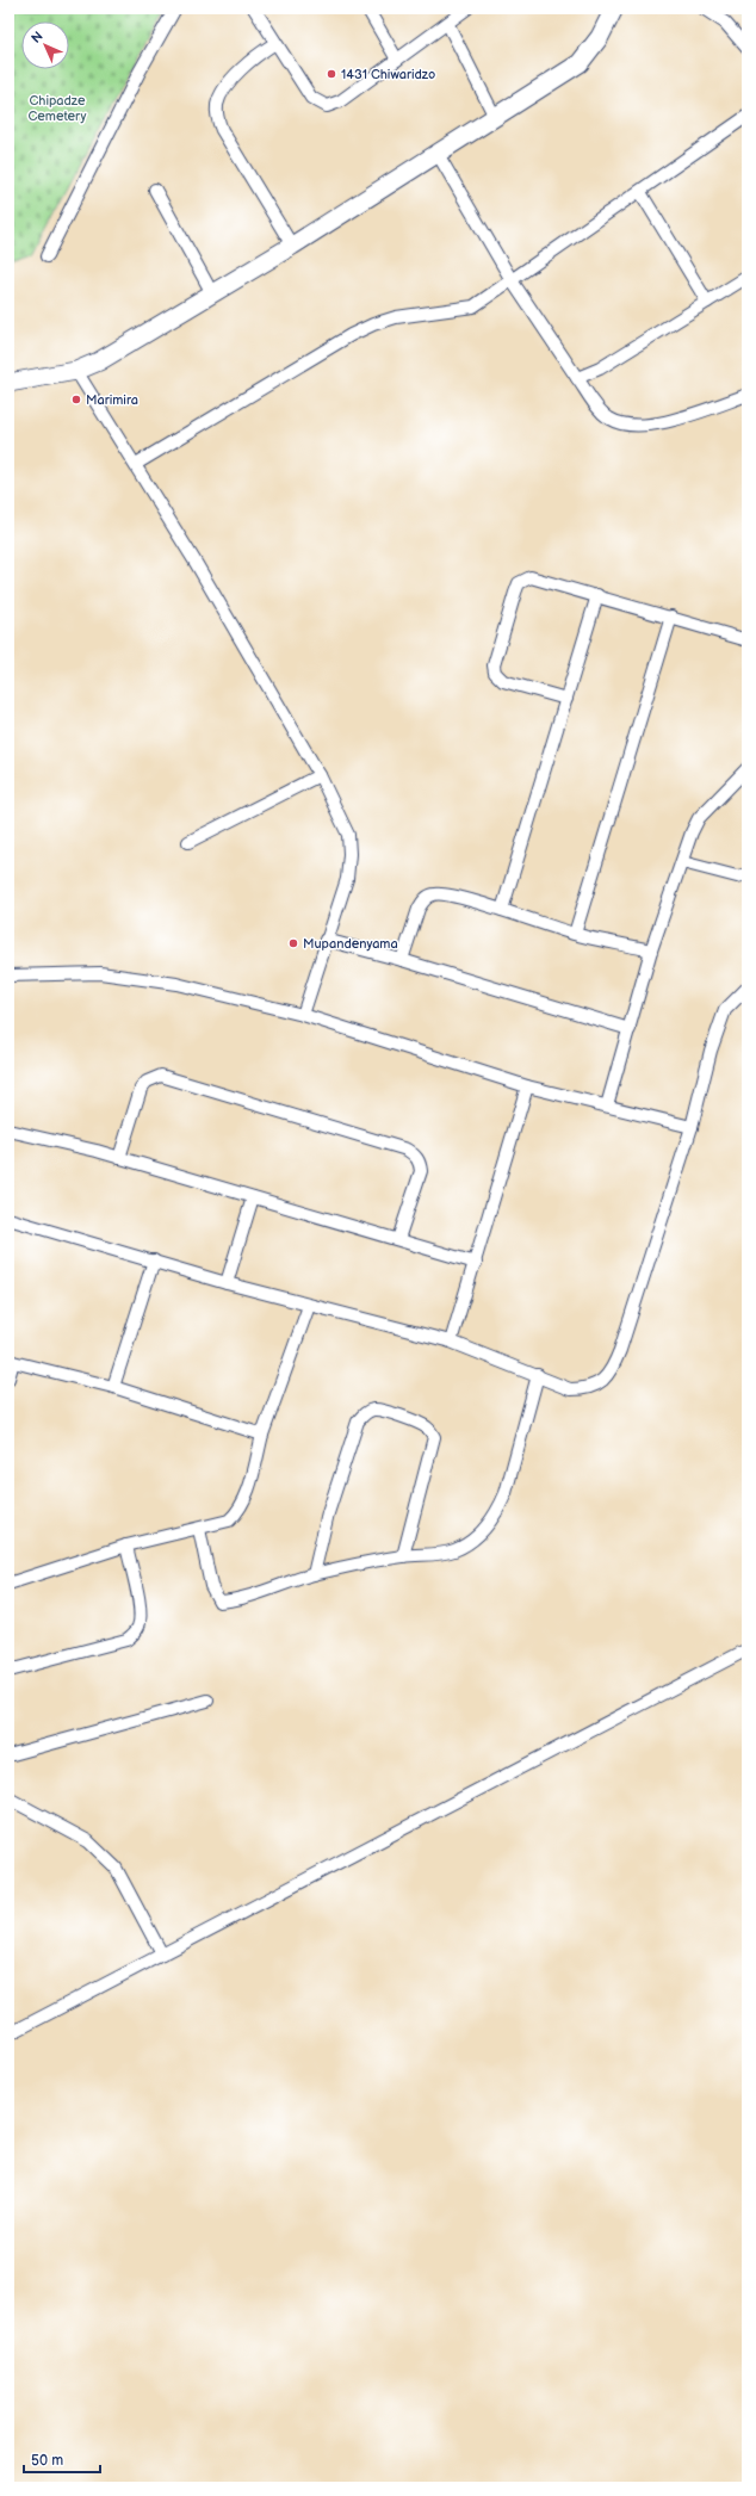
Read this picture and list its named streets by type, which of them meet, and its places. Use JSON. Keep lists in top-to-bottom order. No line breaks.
{"parks":["Chipadze Cemetery"],"places":["1431 Chiwaridzo","Marimira","Mupandenyama"],"scale_bar":"50 m","north":"top left"}
